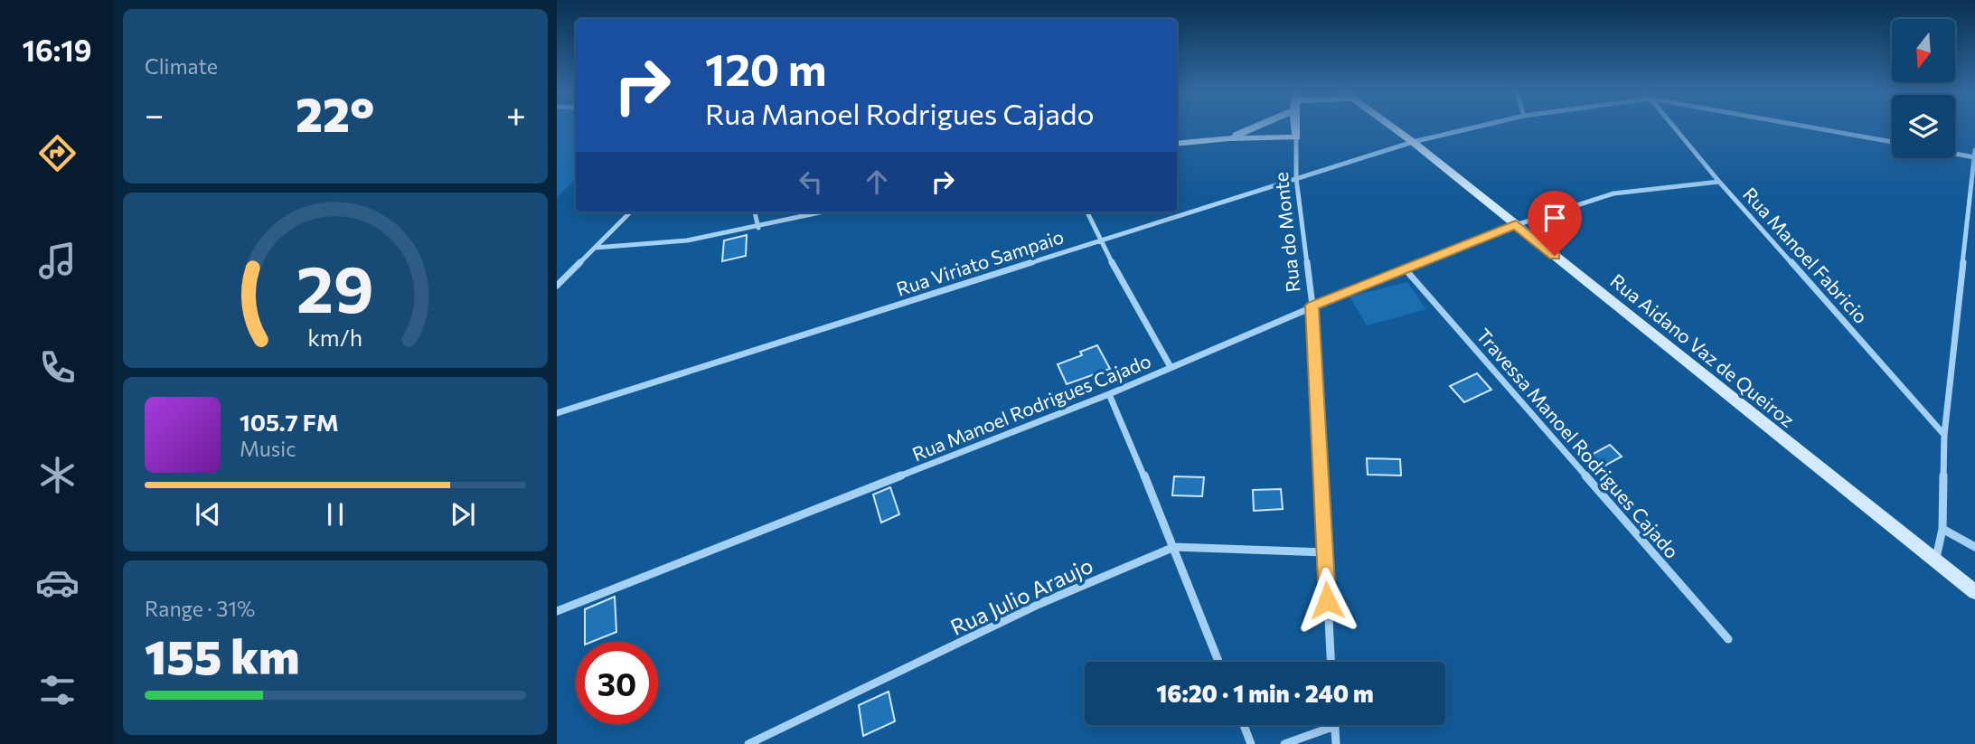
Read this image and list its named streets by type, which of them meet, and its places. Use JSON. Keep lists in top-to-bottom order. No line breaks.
{"streets":{"street":["Rua do Monte","Rua Manoel Fabricio","Rua Viriato Sampaio","Rua Aidano Vaz de Queiroz","Rua Manoel Rodrigues Cajado","Travessa Manoel Rodrigues Cajado","Rua Julio Araujo"]},"crossings":[["Rua do Monte","Rua Viriato Sampaio"],["Rua do Monte","Rua Manoel Rodrigues Cajado"],["Rua do Monte","Rua Julio Araujo"],["Rua Manoel Fabricio","Rua Manoel Rodrigues Cajado"],["Rua Viriato Sampaio","Rua Aidano Vaz de Queiroz"],["Rua Aidano Vaz de Queiroz","Rua Manoel Rodrigues Cajado"],["Rua Manoel Rodrigues Cajado","Travessa Manoel Rodrigues Cajado"]],"north":"bottom","page":{"tabs":"16:19","tile":["Climate",["Range · 31%","155 km"]],"turn":["120 m","Rua Manoel Rodrigues Cajado"],"heat":["−","22°","+"],"song":["105.7 FM","Music"],"limit":"30","trip":"16:20 · 1 min · 240 m","gauge":["29","km/h"]}}
